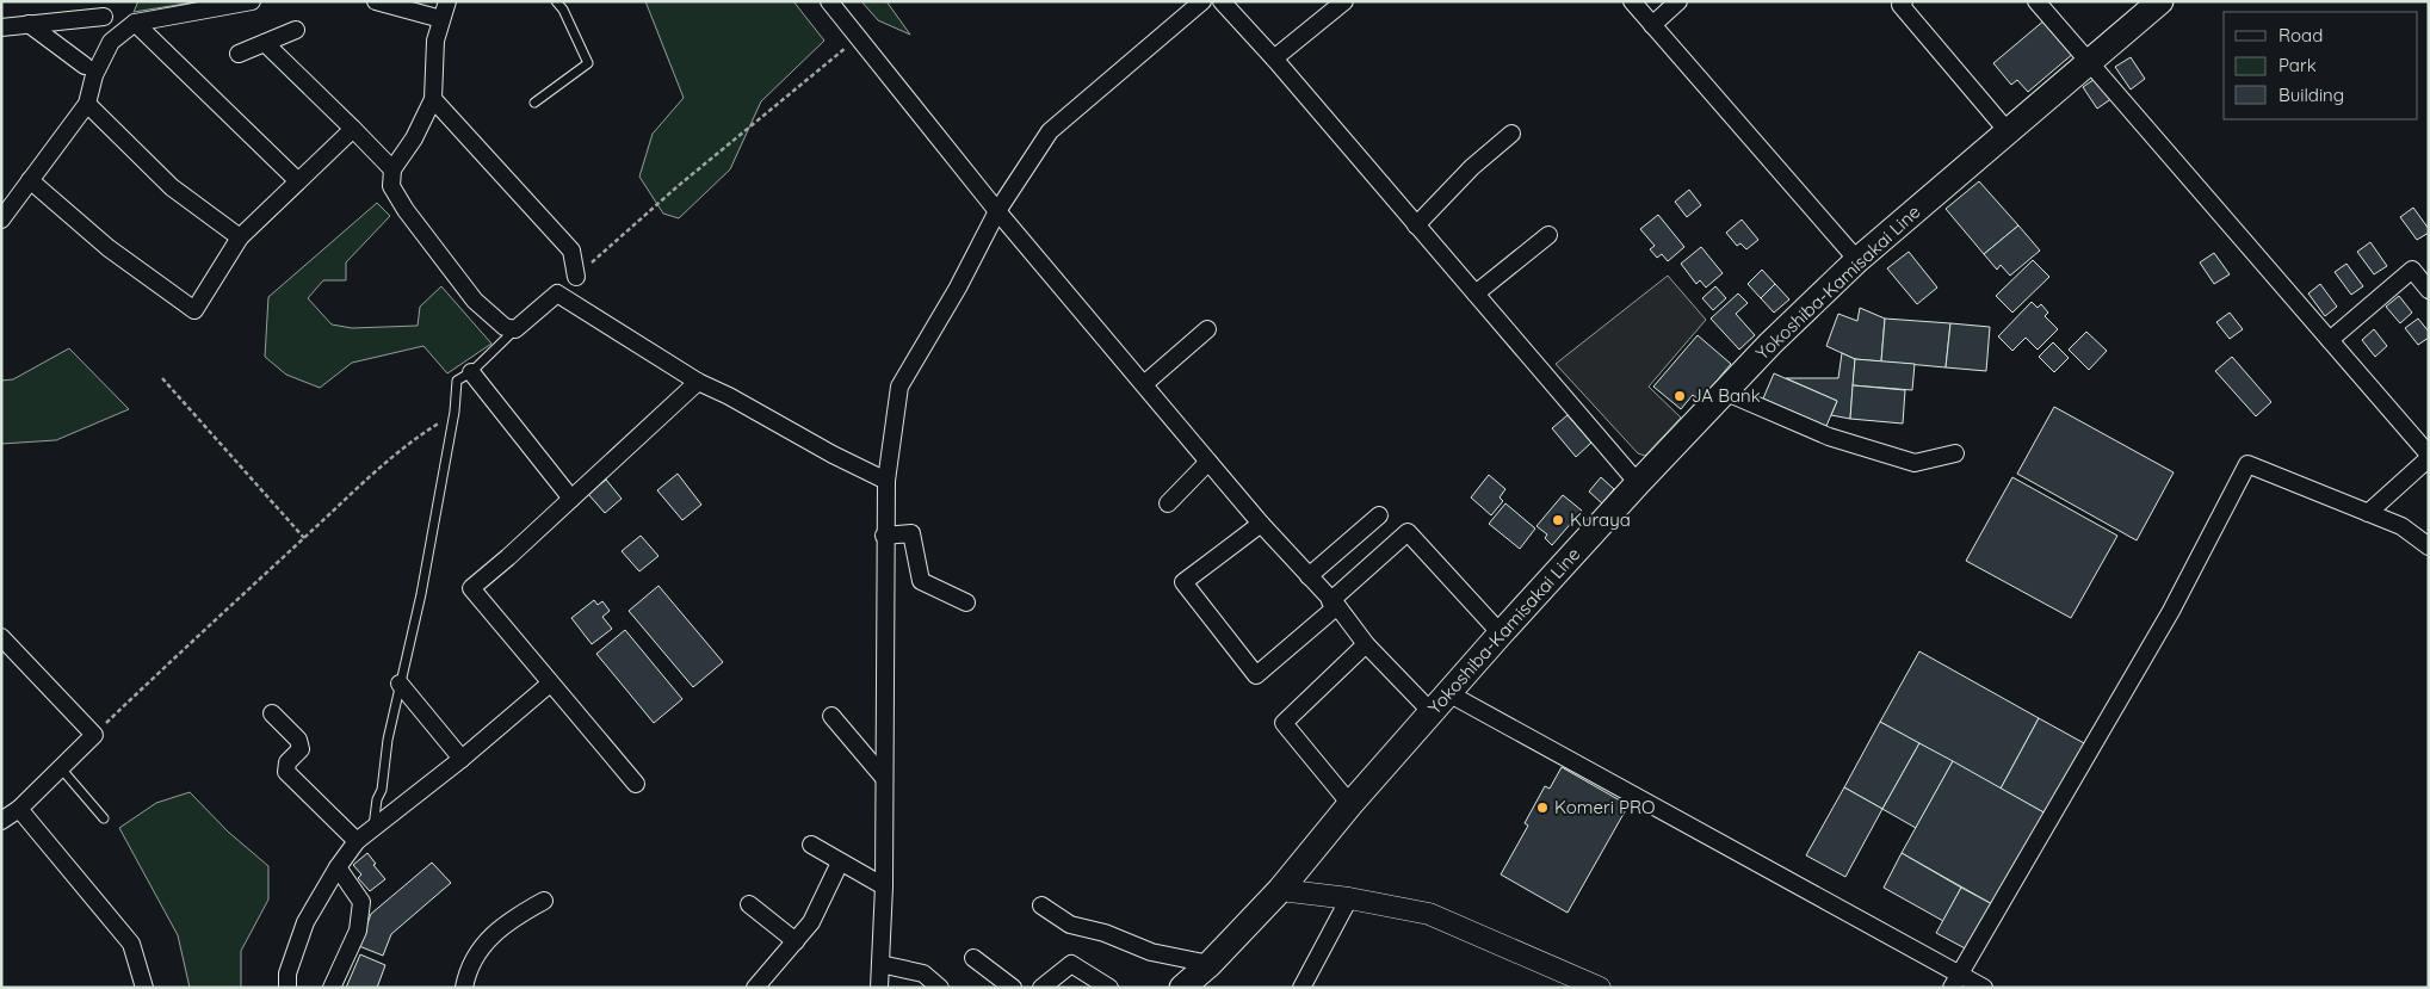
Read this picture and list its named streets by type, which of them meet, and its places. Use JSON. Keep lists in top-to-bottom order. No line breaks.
{"streets":{"main road":["Yokoshiba-Kamisakai Line"]},"places":["JA Bank","Kuraya","Komeri PRO"],"legend":["Road","Park","Building"]}
